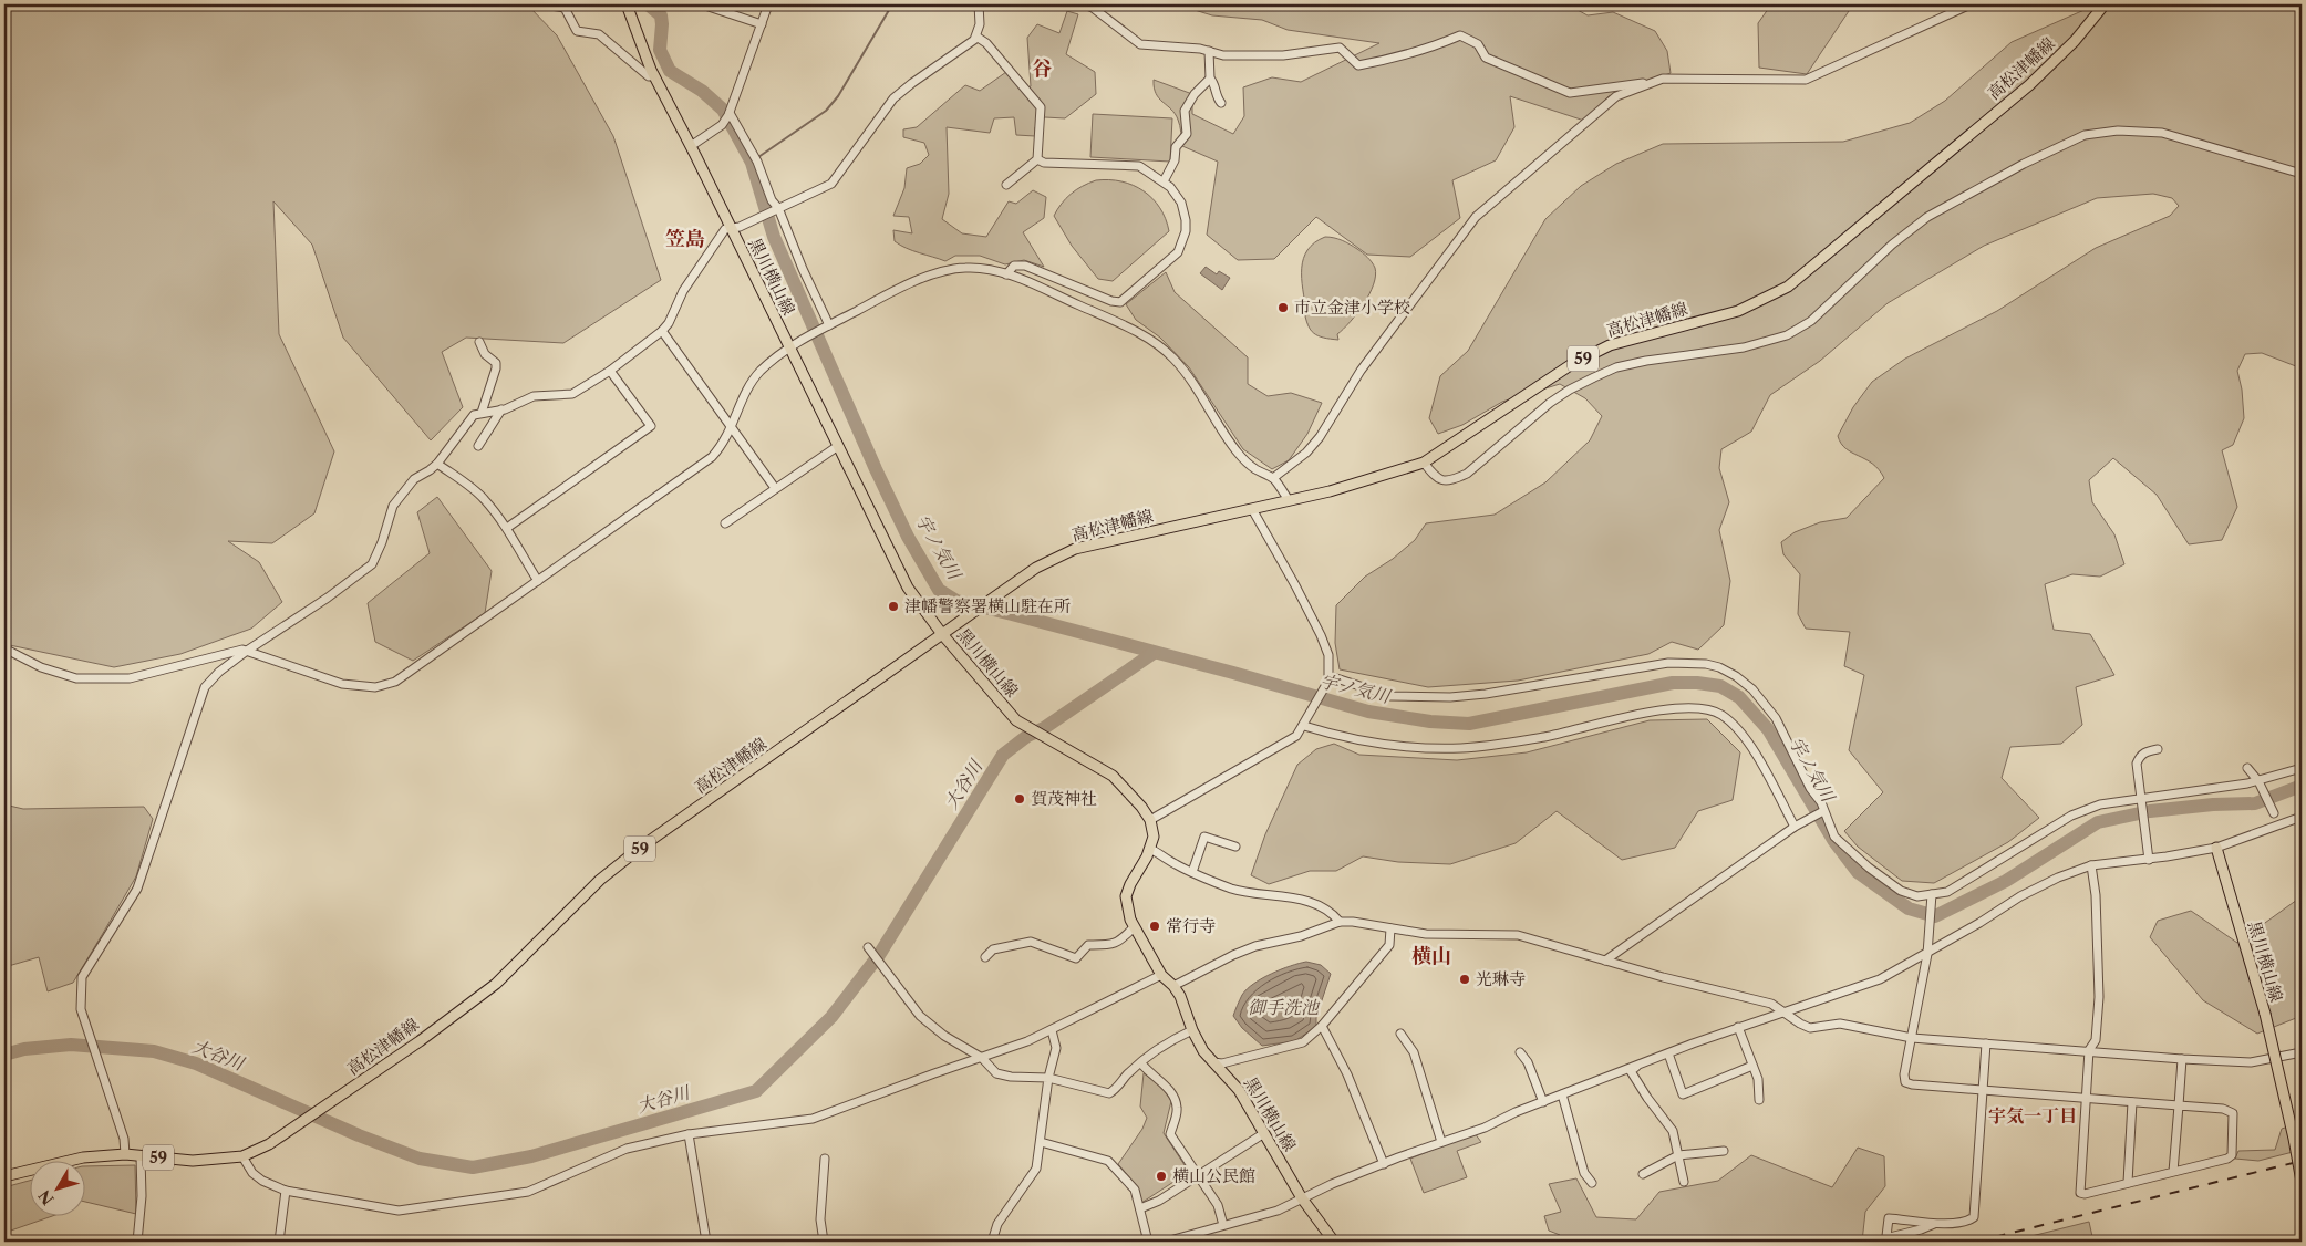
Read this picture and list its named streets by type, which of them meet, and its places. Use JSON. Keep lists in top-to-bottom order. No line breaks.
{"streets":{"main road":["高松津幡線","黒川横山線","59"]},"crossings":[["高松津幡線","黒川横山線"]],"districts":["谷","笠島","横山","宇気一丁目"],"water":["宇ノ気川","大谷川","御手洗池"],"places":["市立金津小学校","津幡警察署横山駐在所","賀茂神社","常行寺","光琳寺","横山公民館"],"north":"bottom left"}
